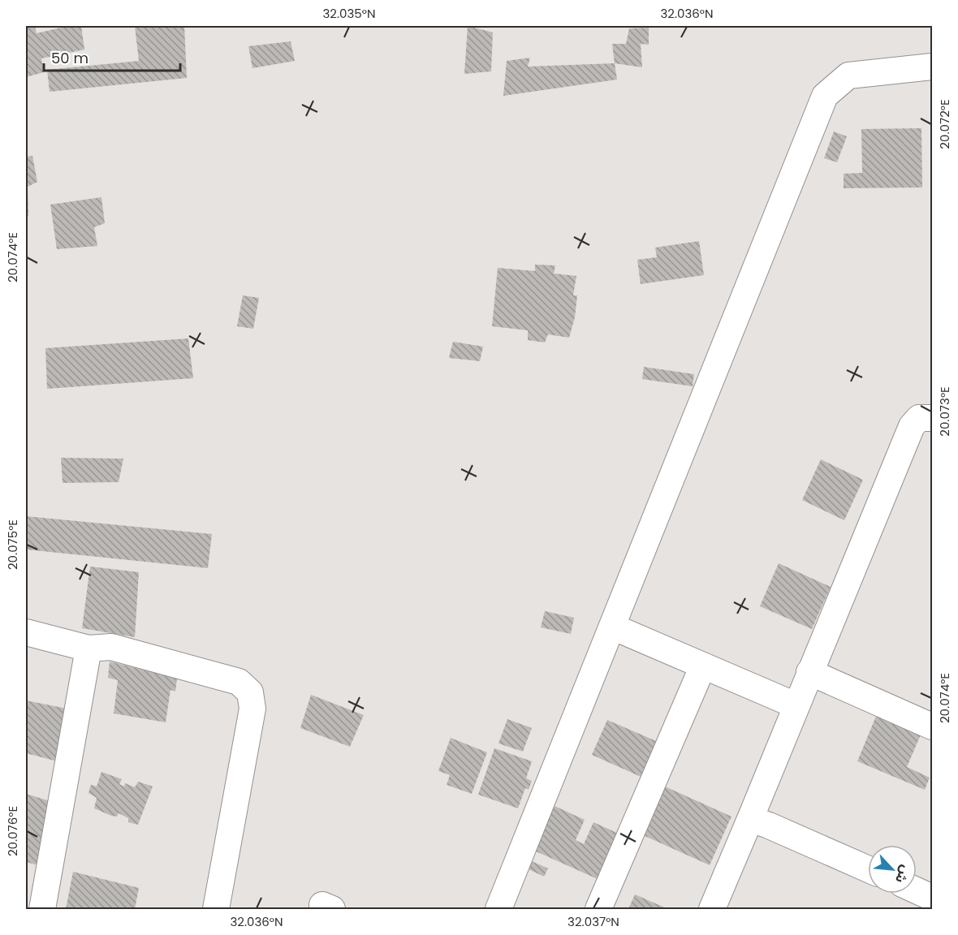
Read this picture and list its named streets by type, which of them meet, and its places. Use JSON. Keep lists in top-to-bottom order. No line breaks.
{"scale_bar":"50 m","north":"bottom right","coordinates":["32.035°N","32.036°N","20.072°E","20.074°E","20.073°E","20.075°E","20.076°E","32.037°N"]}
